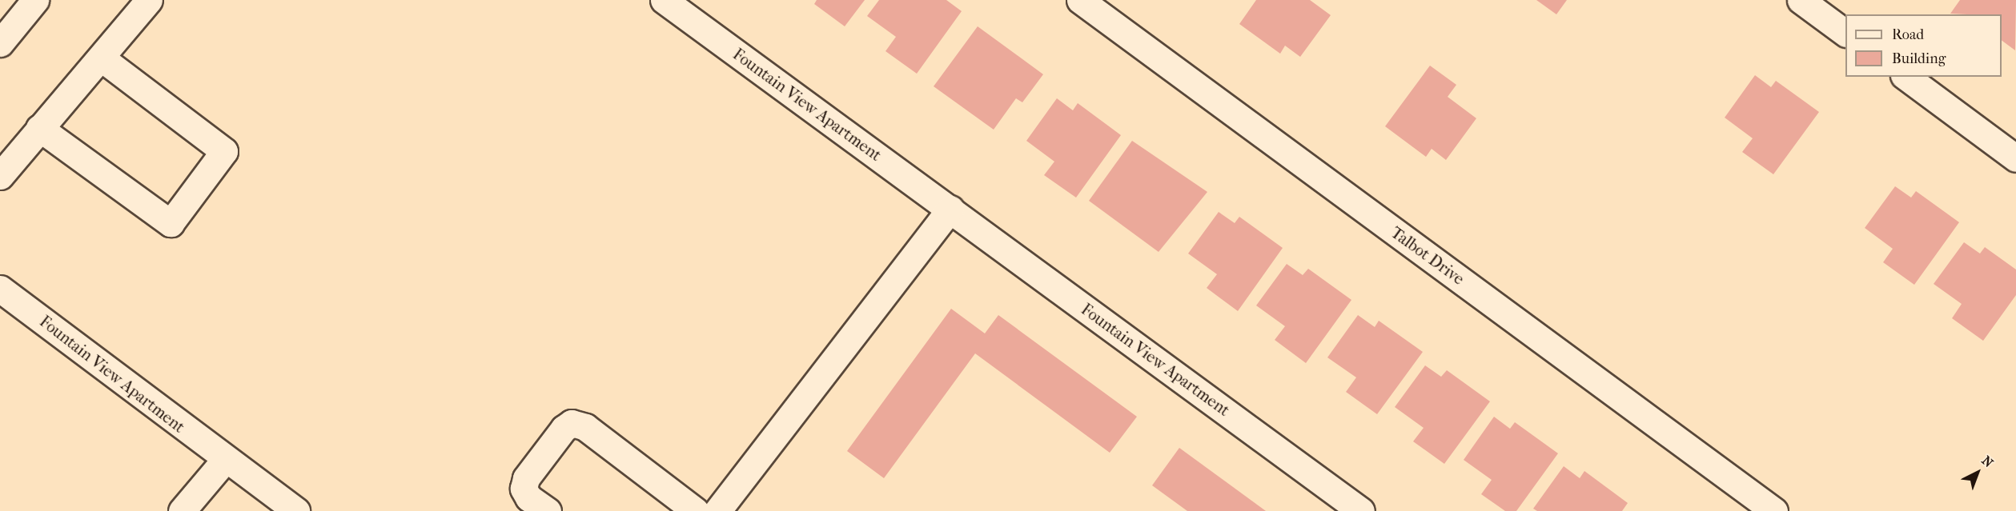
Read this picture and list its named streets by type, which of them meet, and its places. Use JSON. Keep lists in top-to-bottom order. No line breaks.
{"streets":{"street":["Fountain View Apartment","Talbot Drive"]},"legend":["Road","Building"],"north":"top right"}
